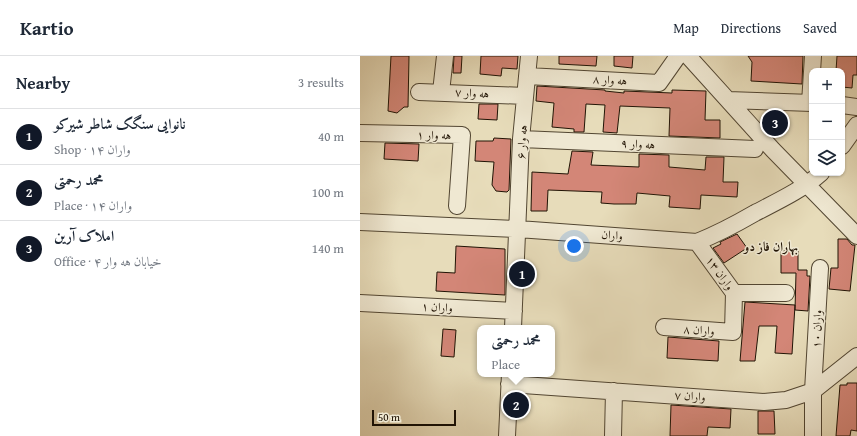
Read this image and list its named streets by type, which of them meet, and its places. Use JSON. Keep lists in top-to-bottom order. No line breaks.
{"streets":{"street":["هه وار ۸","هه وار ۷","هه وار ۱","هه وار ۶","هه وار ۹","واران","واران ۱۳","واران ۱","واران ۱۰","واران ۸","واران ۷"]},"crossings":[["هه وار ۸","هه وار ۶"],["هه وار ۷","هه وار ۶"],["هه وار ۶","هه وار ۹"],["هه وار ۶","واران"],["هه وار ۶","واران ۱"],["واران","واران ۱۳"],["واران ۱۳","واران ۸"],["واران ۱۰","واران ۷"]],"districts":["بهاران فاز دو"],"scale_bar":"50 m","page":{"header":"Kartio","nav":["Map","Directions","Saved"],"heading":["Nearby","3 results"],"map_buttons":["+","−"],"list":[{"mark":"1","name":"نانوایی سنگک شاطر شیرکو","note":"Shop · واران ۱۴","value":"40 m"},{"mark":"2","name":"محمد رحمتی","note":"Place · واران ۱۴","value":"100 m"},{"mark":"3","name":"املاک آرین","note":"Office · خیابان هه وار ۴","value":"140 m"}],"pins":["3","1","2"],"popup":["محمد رحمتی","Place"],"scale":"50 m"}}
